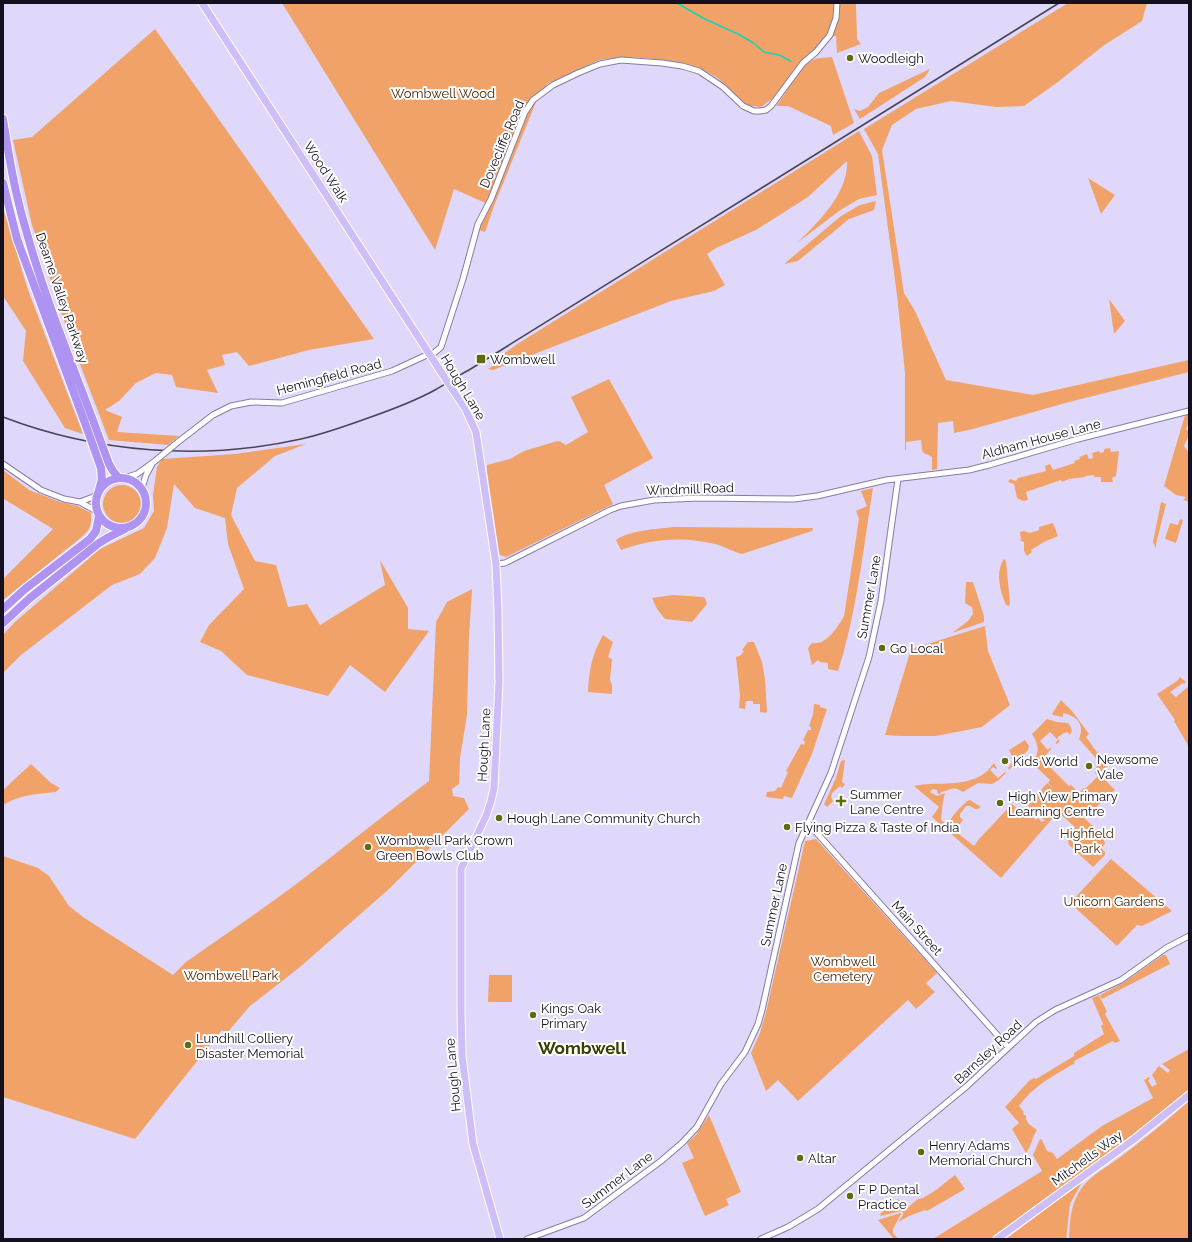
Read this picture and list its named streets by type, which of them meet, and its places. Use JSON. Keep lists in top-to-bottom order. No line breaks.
{"streets":{"highway":["Dearne Valley Parkway"],"main road":["Wood Walk","Hough Lane","Mitchells Way"],"street":["Dovecliffe Road","Hemingfield Road","Aldham House Lane","Windmill Road","Summer Lane","Main Street","Barnsley Road"]},"crossings":[["Dovecliffe Road","Wood Walk"],["Dovecliffe Road","Hemingfield Road"],["Dovecliffe Road","Hough Lane"],["Wood Walk","Hemingfield Road"],["Wood Walk","Hough Lane"],["Dearne Valley Parkway","Hemingfield Road"],["Hemingfield Road","Hough Lane"],["Hough Lane","Windmill Road"],["Aldham House Lane","Windmill Road"],["Aldham House Lane","Summer Lane"],["Windmill Road","Summer Lane"],["Summer Lane","Main Street"],["Main Street","Barnsley Road"]],"districts":["Wombwell"],"parks":["Wombwell Wood","Highfield Park","Unicorn Gardens","Wombwell Cemetery","Wombwell Park"],"places":{"other":["Woodleigh","Go Local","Kids World","Newsome Vale","High View Primary Learning Centre","Hough Lane Community Church","Flying Pizza & Taste of India","Wombwell Park Crown Green Bowls Club","Kings Oak Primary","Lundhill Colliery Disaster Memorial","Henry Adams Memorial Church","Altar","F P Dental Practice"],"transit":["Wombwell"],"health":["Summer Lane Centre"]}}
